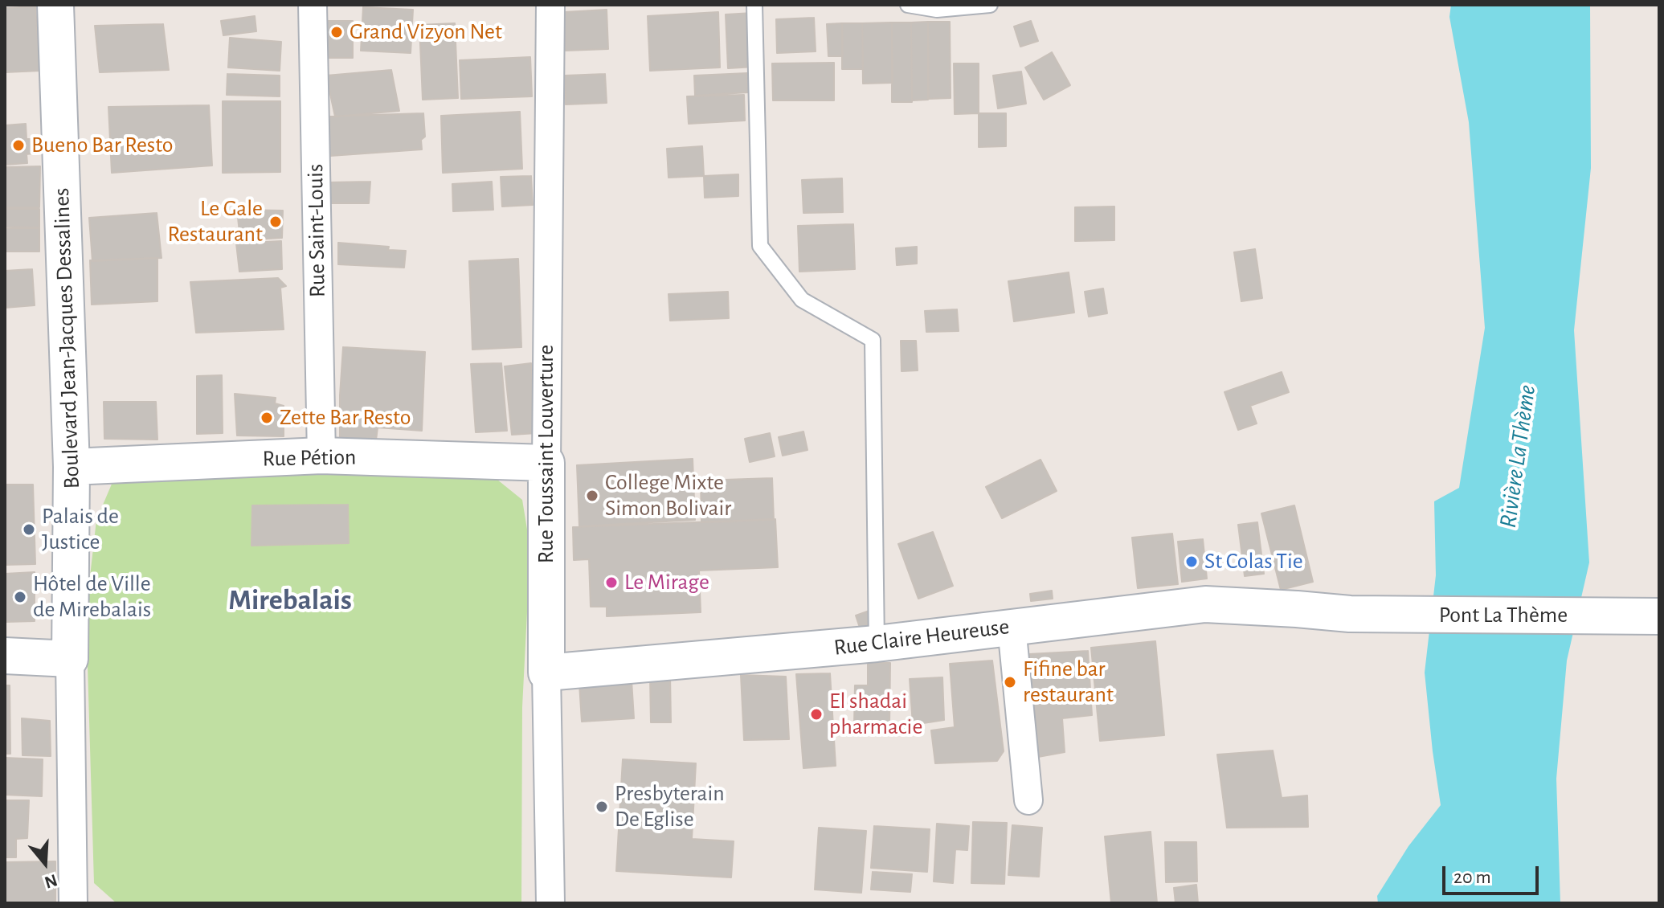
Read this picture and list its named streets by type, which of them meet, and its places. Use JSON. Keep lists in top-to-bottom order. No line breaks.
{"streets":{"main road":["Boulevard Jean-Jacques Dessalines","Rue Toussaint Louverture","Rue Pétion","Pont La Thème","Rue Claire Heureuse"],"street":["Rue Saint-Louis"]},"crossings":[["Rue Saint-Louis","Rue Pétion"],["Boulevard Jean-Jacques Dessalines","Rue Pétion"],["Rue Toussaint Louverture","Rue Pétion"],["Rue Toussaint Louverture","Rue Claire Heureuse"],["Pont La Thème","Rue Claire Heureuse"]],"districts":["Mirebalais"],"water":["Rivière La Thème"],"places":["Grand Vizyon Net","Bueno Bar Resto","Le Gale Restaurant","Zette Bar Resto","College Mixte Simon Bolivair","Palais de Justice","St Colas Tie","Le Mirage","Hôtel de Ville de Mirebalais","Fifine bar restaurant","El shadai pharmacie","Presbyterain De Eglise"],"scale_bar":"20 m","north":"bottom"}
